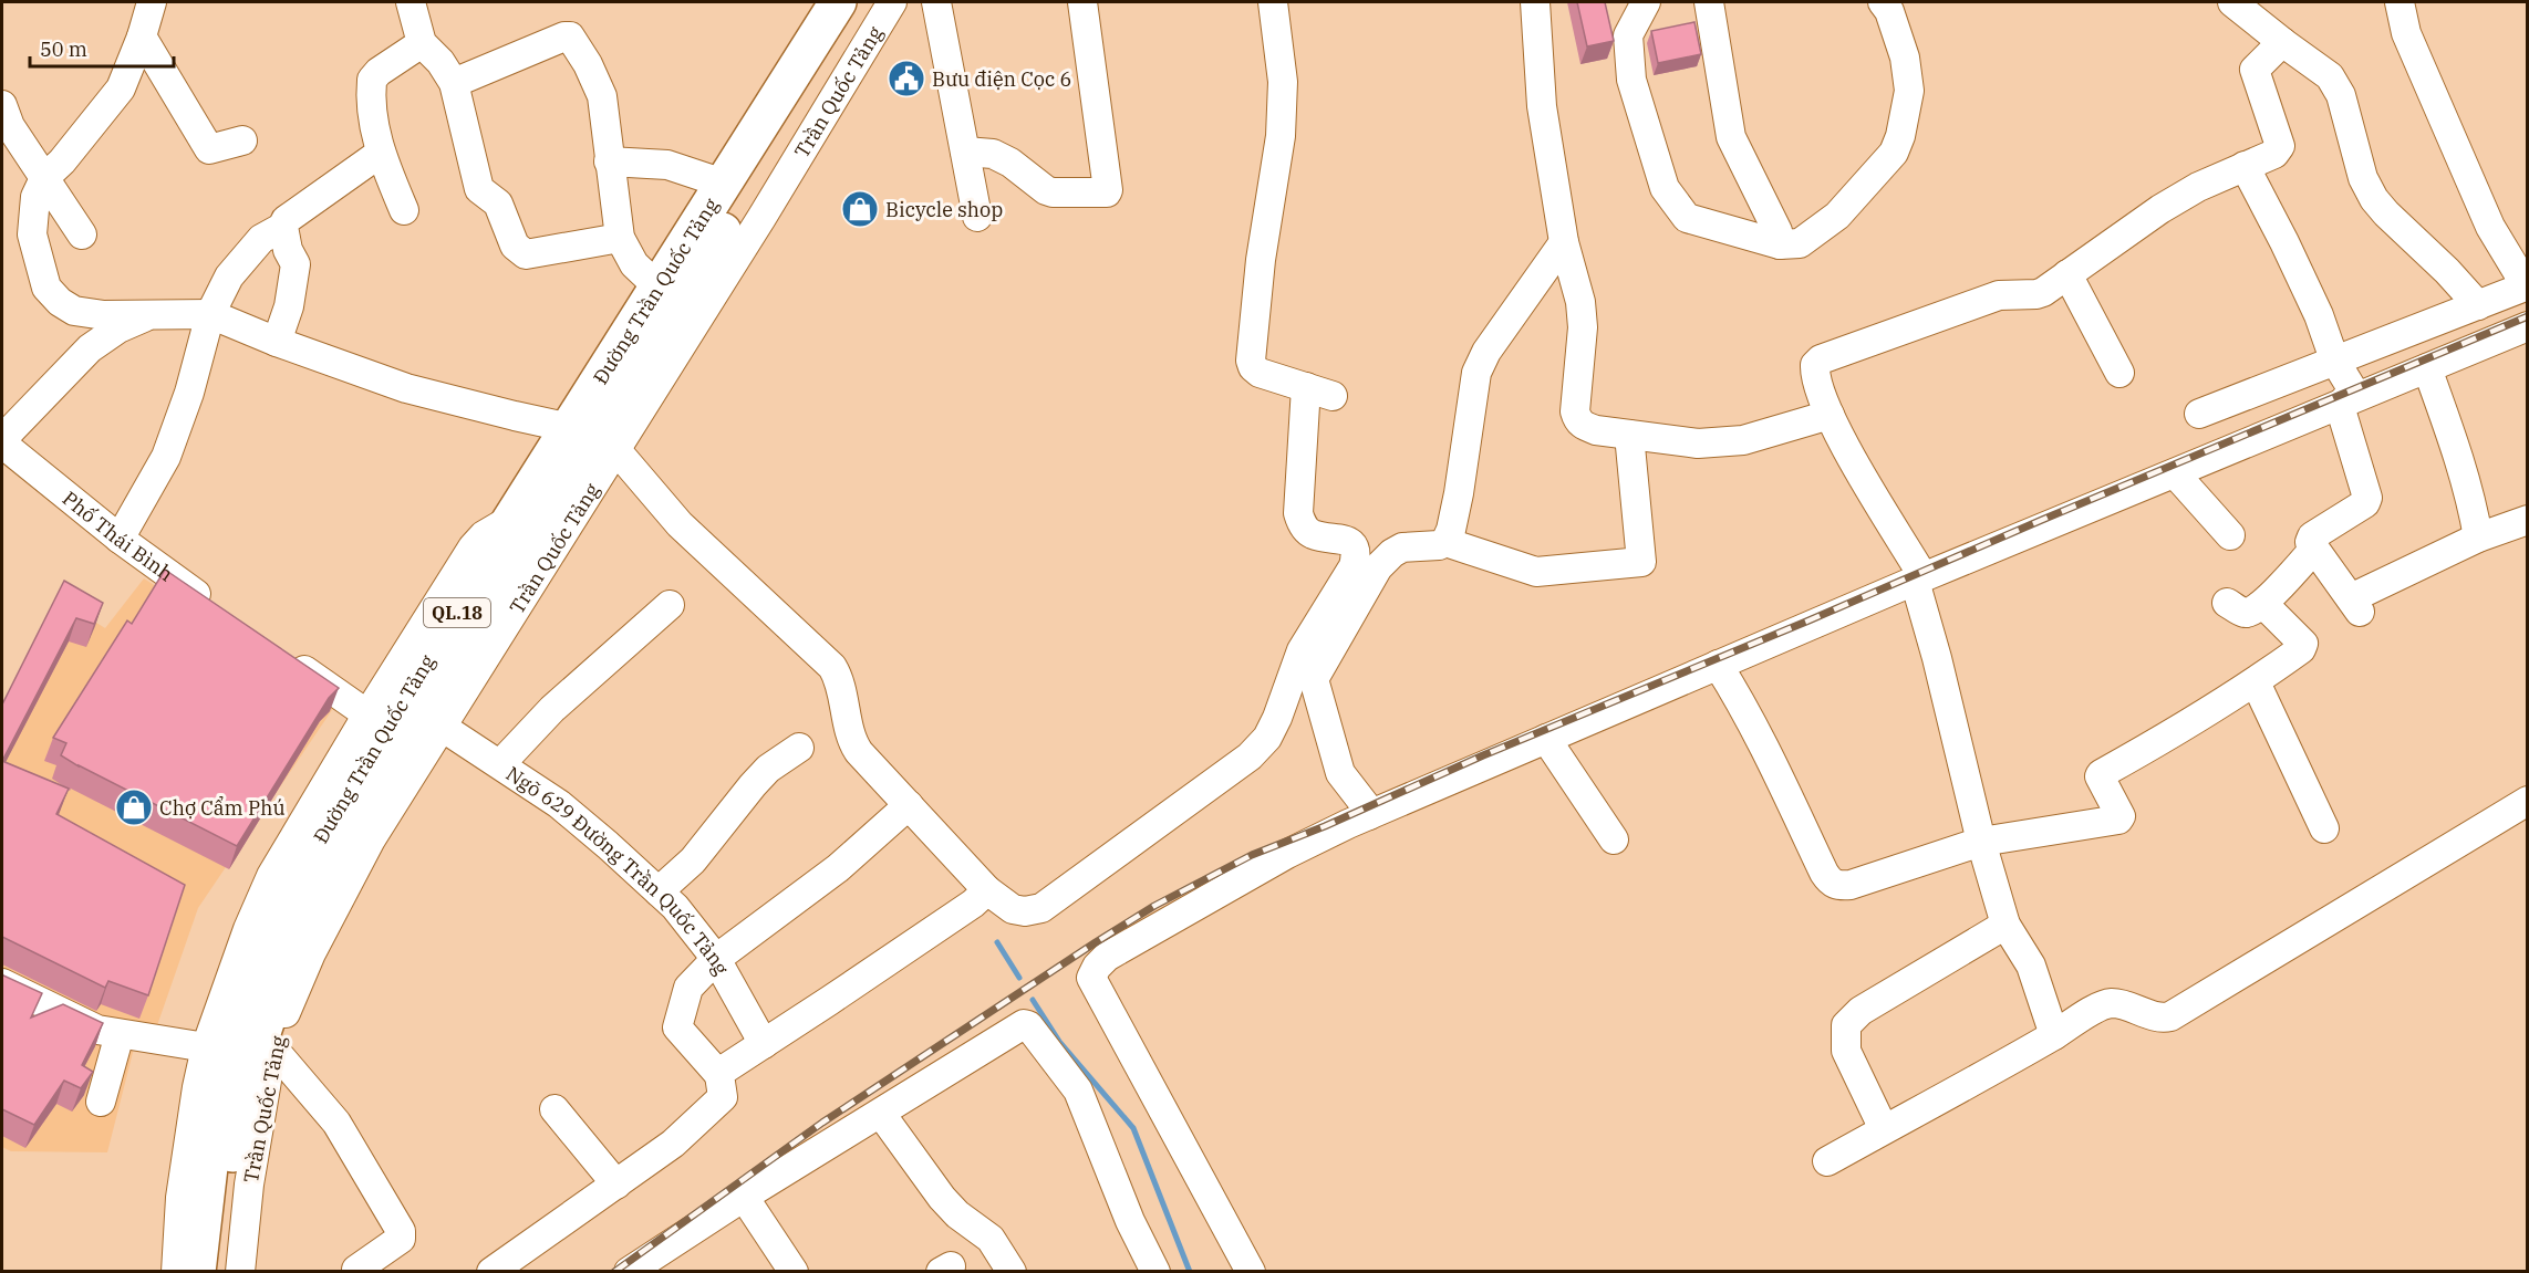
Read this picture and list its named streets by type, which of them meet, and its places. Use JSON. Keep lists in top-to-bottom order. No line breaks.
{"streets":{"highway":["Đường Trần Quốc Tảng","QL.18"],"street":["Trần Quốc Tảng","Phố Thái Bình","Ngõ 629 Đường Trần Quốc Tảng"]},"crossings":[["Trần Quốc Tảng","Ngõ 629 Đường Trần Quốc Tảng"]],"places":{"public building":["Bưu điện Cọc 6"],"shop":["Bicycle shop","Chợ Cẩm Phú"]},"scale_bar":"50 m"}
